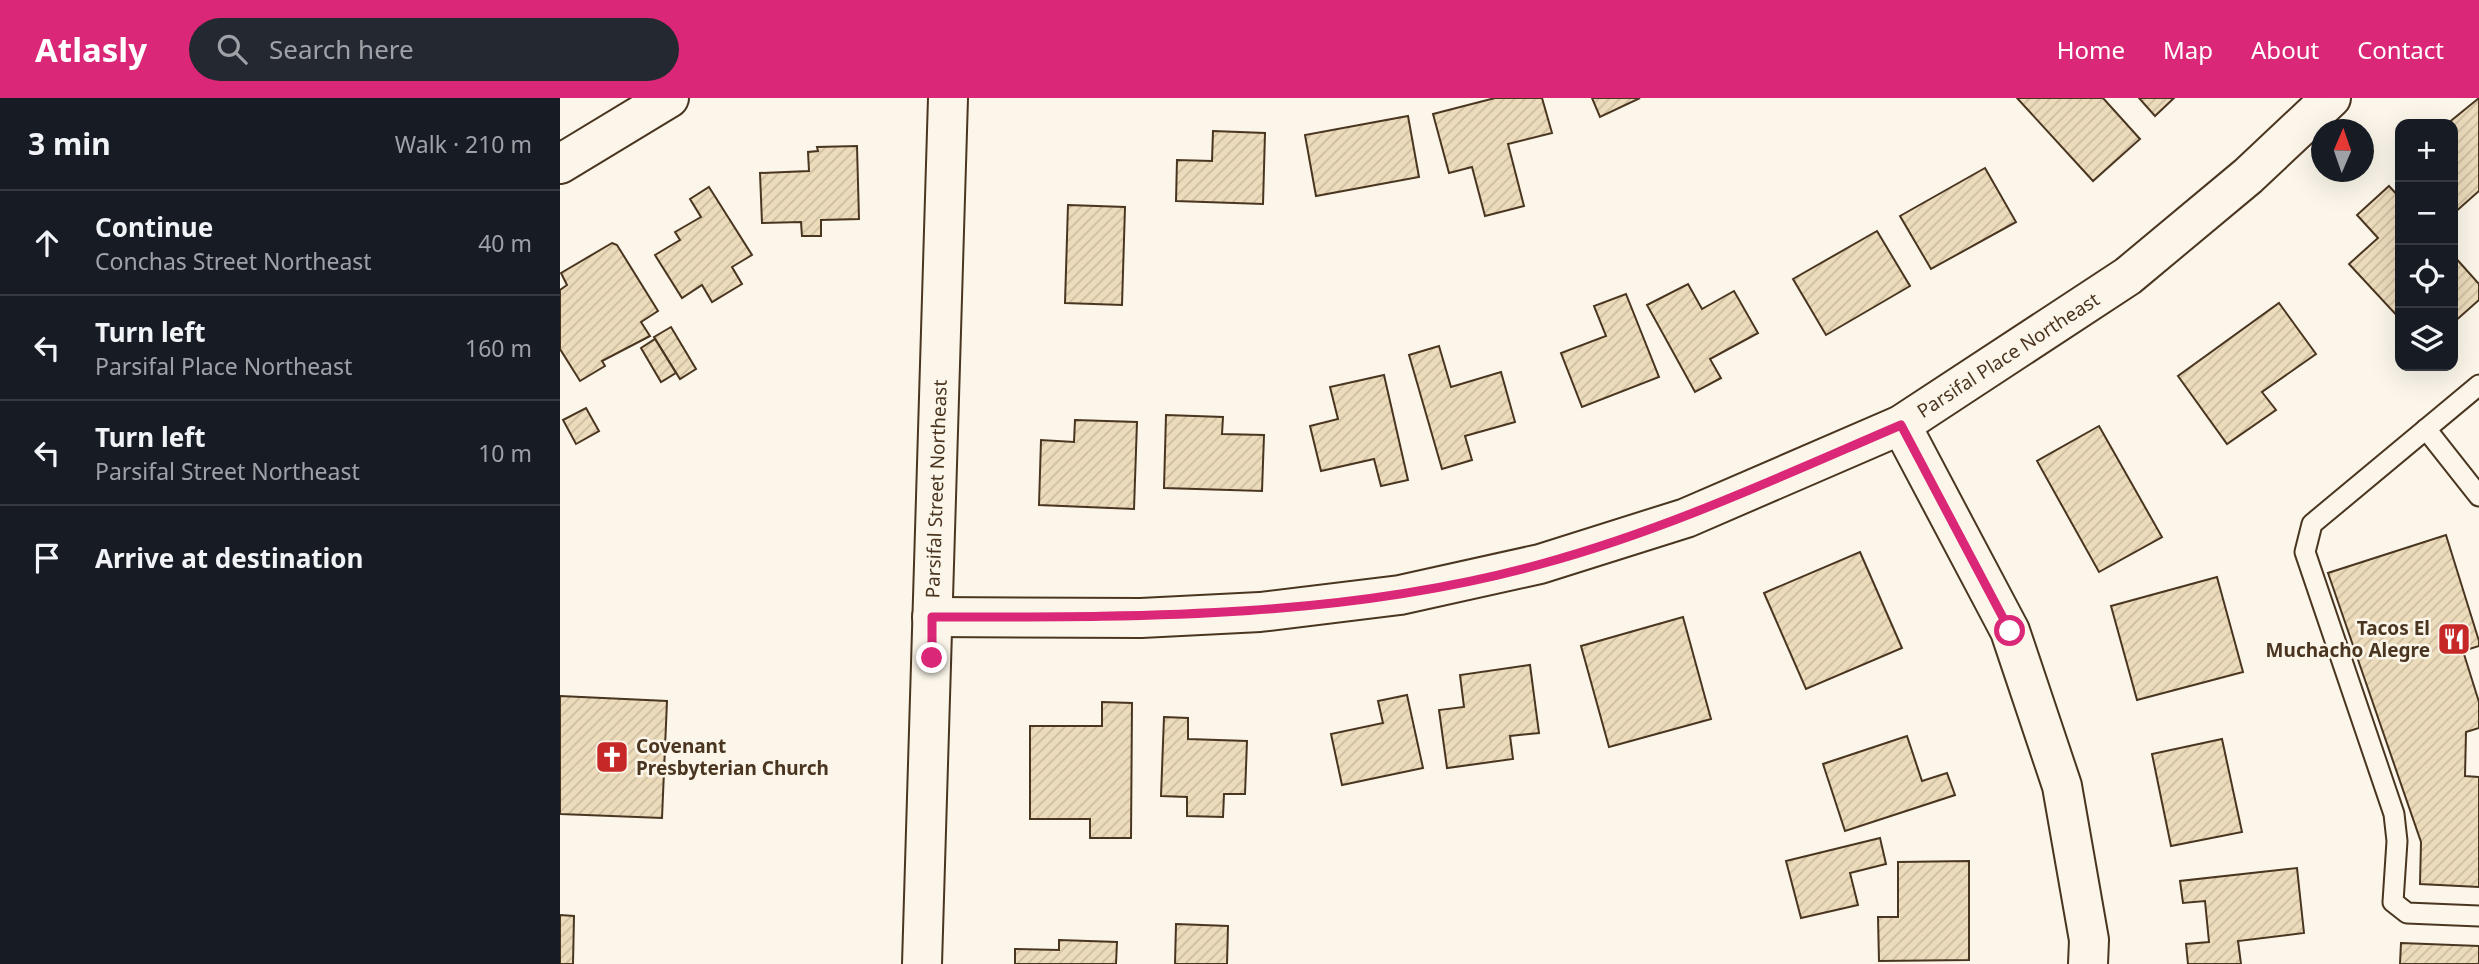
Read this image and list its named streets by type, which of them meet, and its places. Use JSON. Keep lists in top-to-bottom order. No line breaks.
{"streets":{"street":["Parsifal Place Northeast","Parsifal Street Northeast"]},"crossings":[["Parsifal Place Northeast","Parsifal Street Northeast"]],"places":{"restaurant":["Tacos El Muchacho Alegre"],"church":["Covenant Presbyterian Church"]},"north":"top","page":{"header":"Atlasly","search":"Search here","nav":["Home","Map","About","Contact"],"heading":["3 min","Walk · 210 m"],"map_buttons":["+","−"],"list":[["Continue","Conchas Street Northeast","40 m"],["Turn left","Parsifal Place Northeast","160 m"],["Turn left","Parsifal Street Northeast","10 m"],"Arrive at destination"]}}
